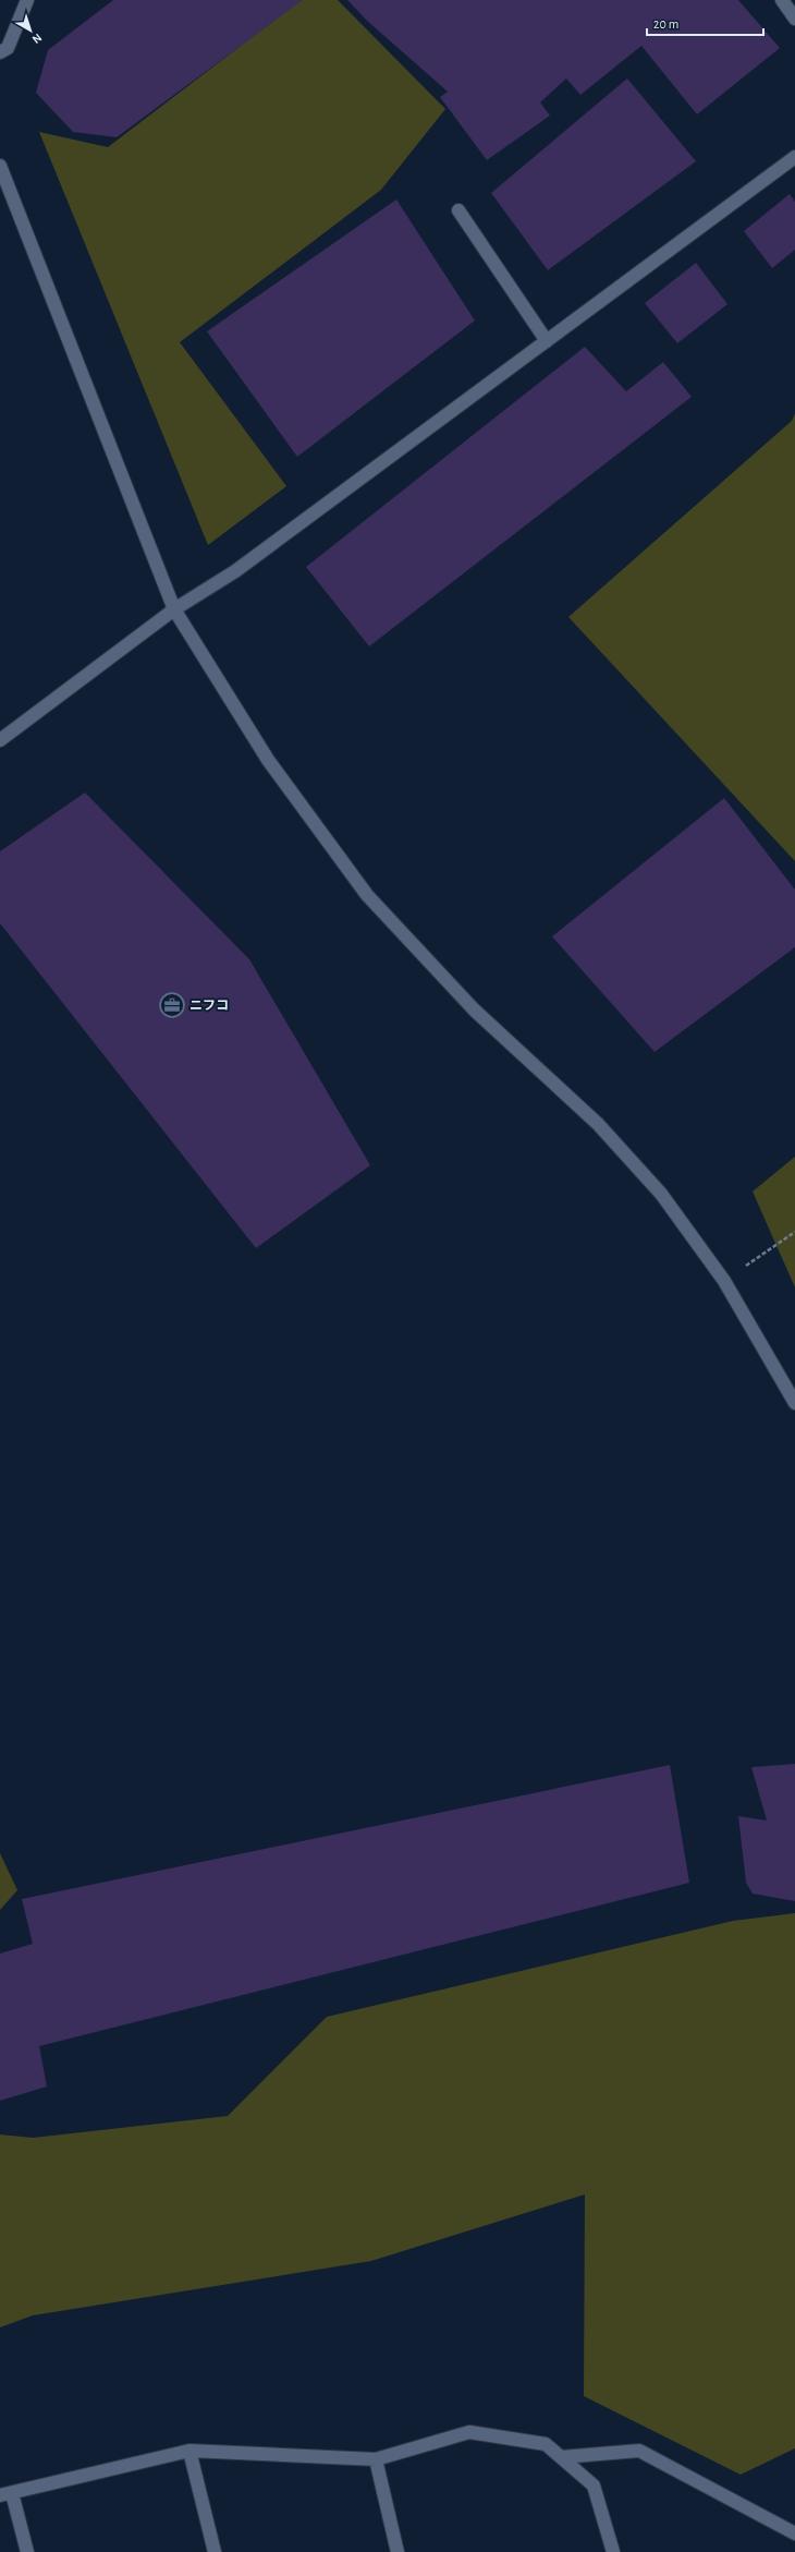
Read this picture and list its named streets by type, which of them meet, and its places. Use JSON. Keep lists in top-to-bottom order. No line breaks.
{"places":{"office":["ニフコ"]},"scale_bar":"20 m","north":"bottom right"}
